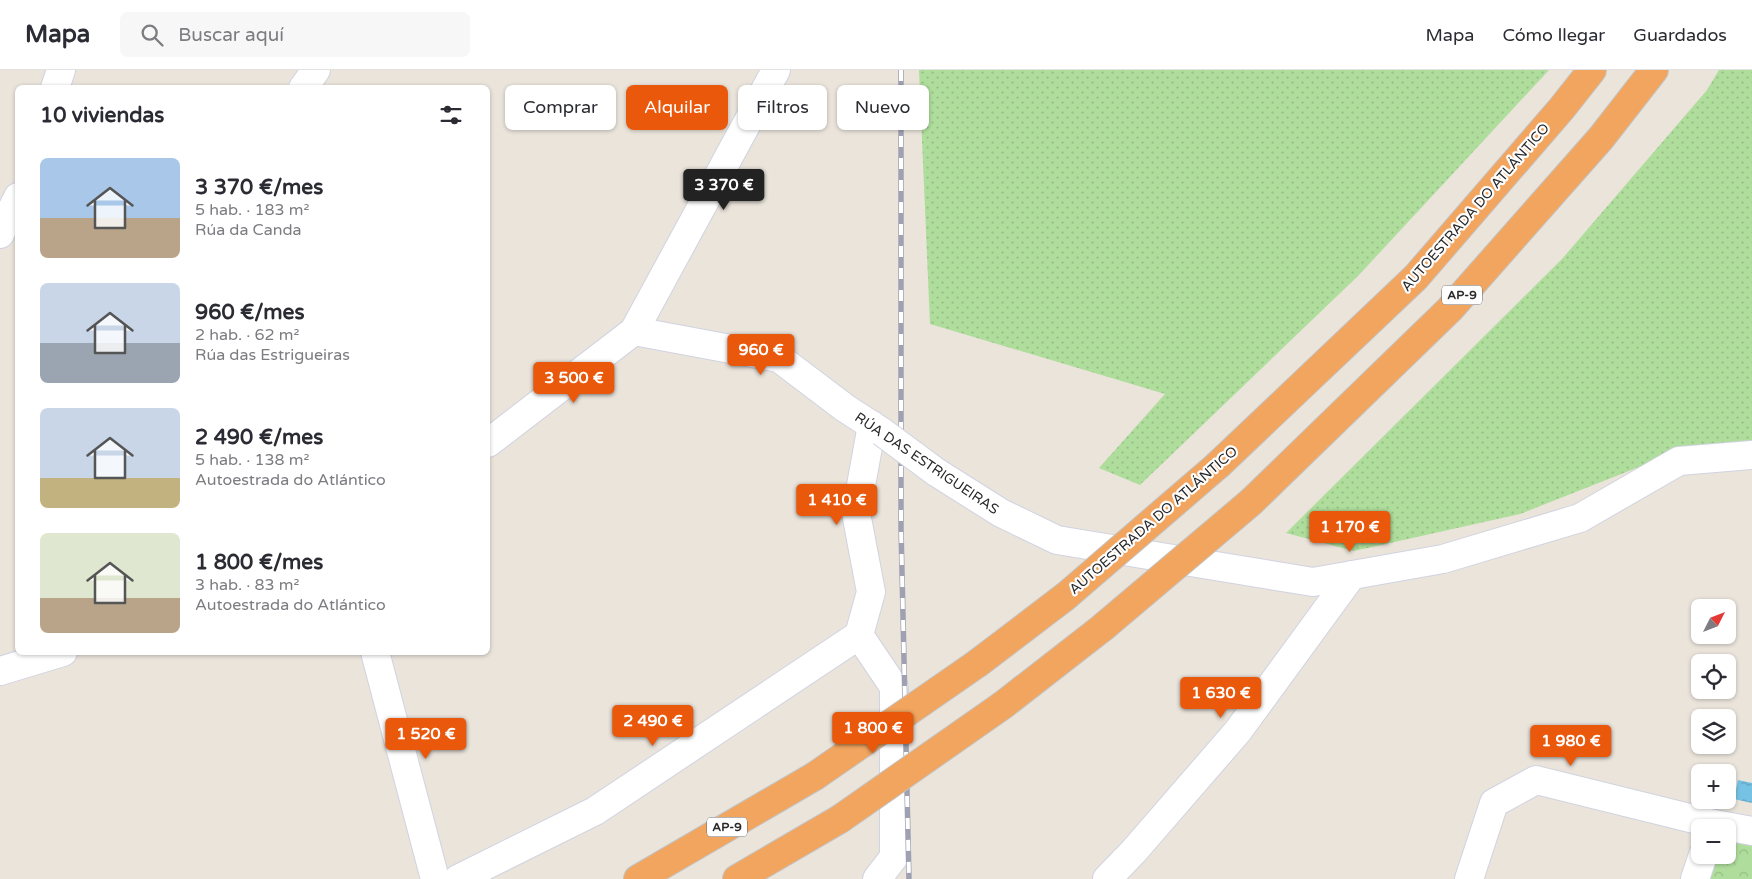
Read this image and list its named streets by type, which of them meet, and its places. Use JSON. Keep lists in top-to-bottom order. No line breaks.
{"streets":{"highway":["AUTOESTRADA DO ATLÁNTICO","AP-9"],"street":["RÚA DAS ESTRIGUEIRAS"]},"north":"top right","page":{"header":"Mapa","search":"Buscar aquí","nav":["Mapa","Cómo llegar","Guardados"],"chip":["Comprar","Alquilar","Filtros","Nuevo"],"heading":"10 viviendas","list":[{"name":"3 370 €/mes","note":"5 hab. · 183 m² · Rúa da Canda"},{"name":"960 €/mes","note":"2 hab. · 62 m² · Rúa das Estrigueiras"},{"name":"2 490 €/mes","note":"5 hab. · 138 m² · Autoestrada do Atlántico"},{"name":"1 800 €/mes","note":"3 hab. · 83 m² · Autoestrada do Atlántico"}],"price":["3 370 €","960 €","3 500 €","1 410 €","1 170 €","1 630 €","2 490 €","1 800 €","1 520 €","1 980 €"],"map_buttons":["+","−"]}}
